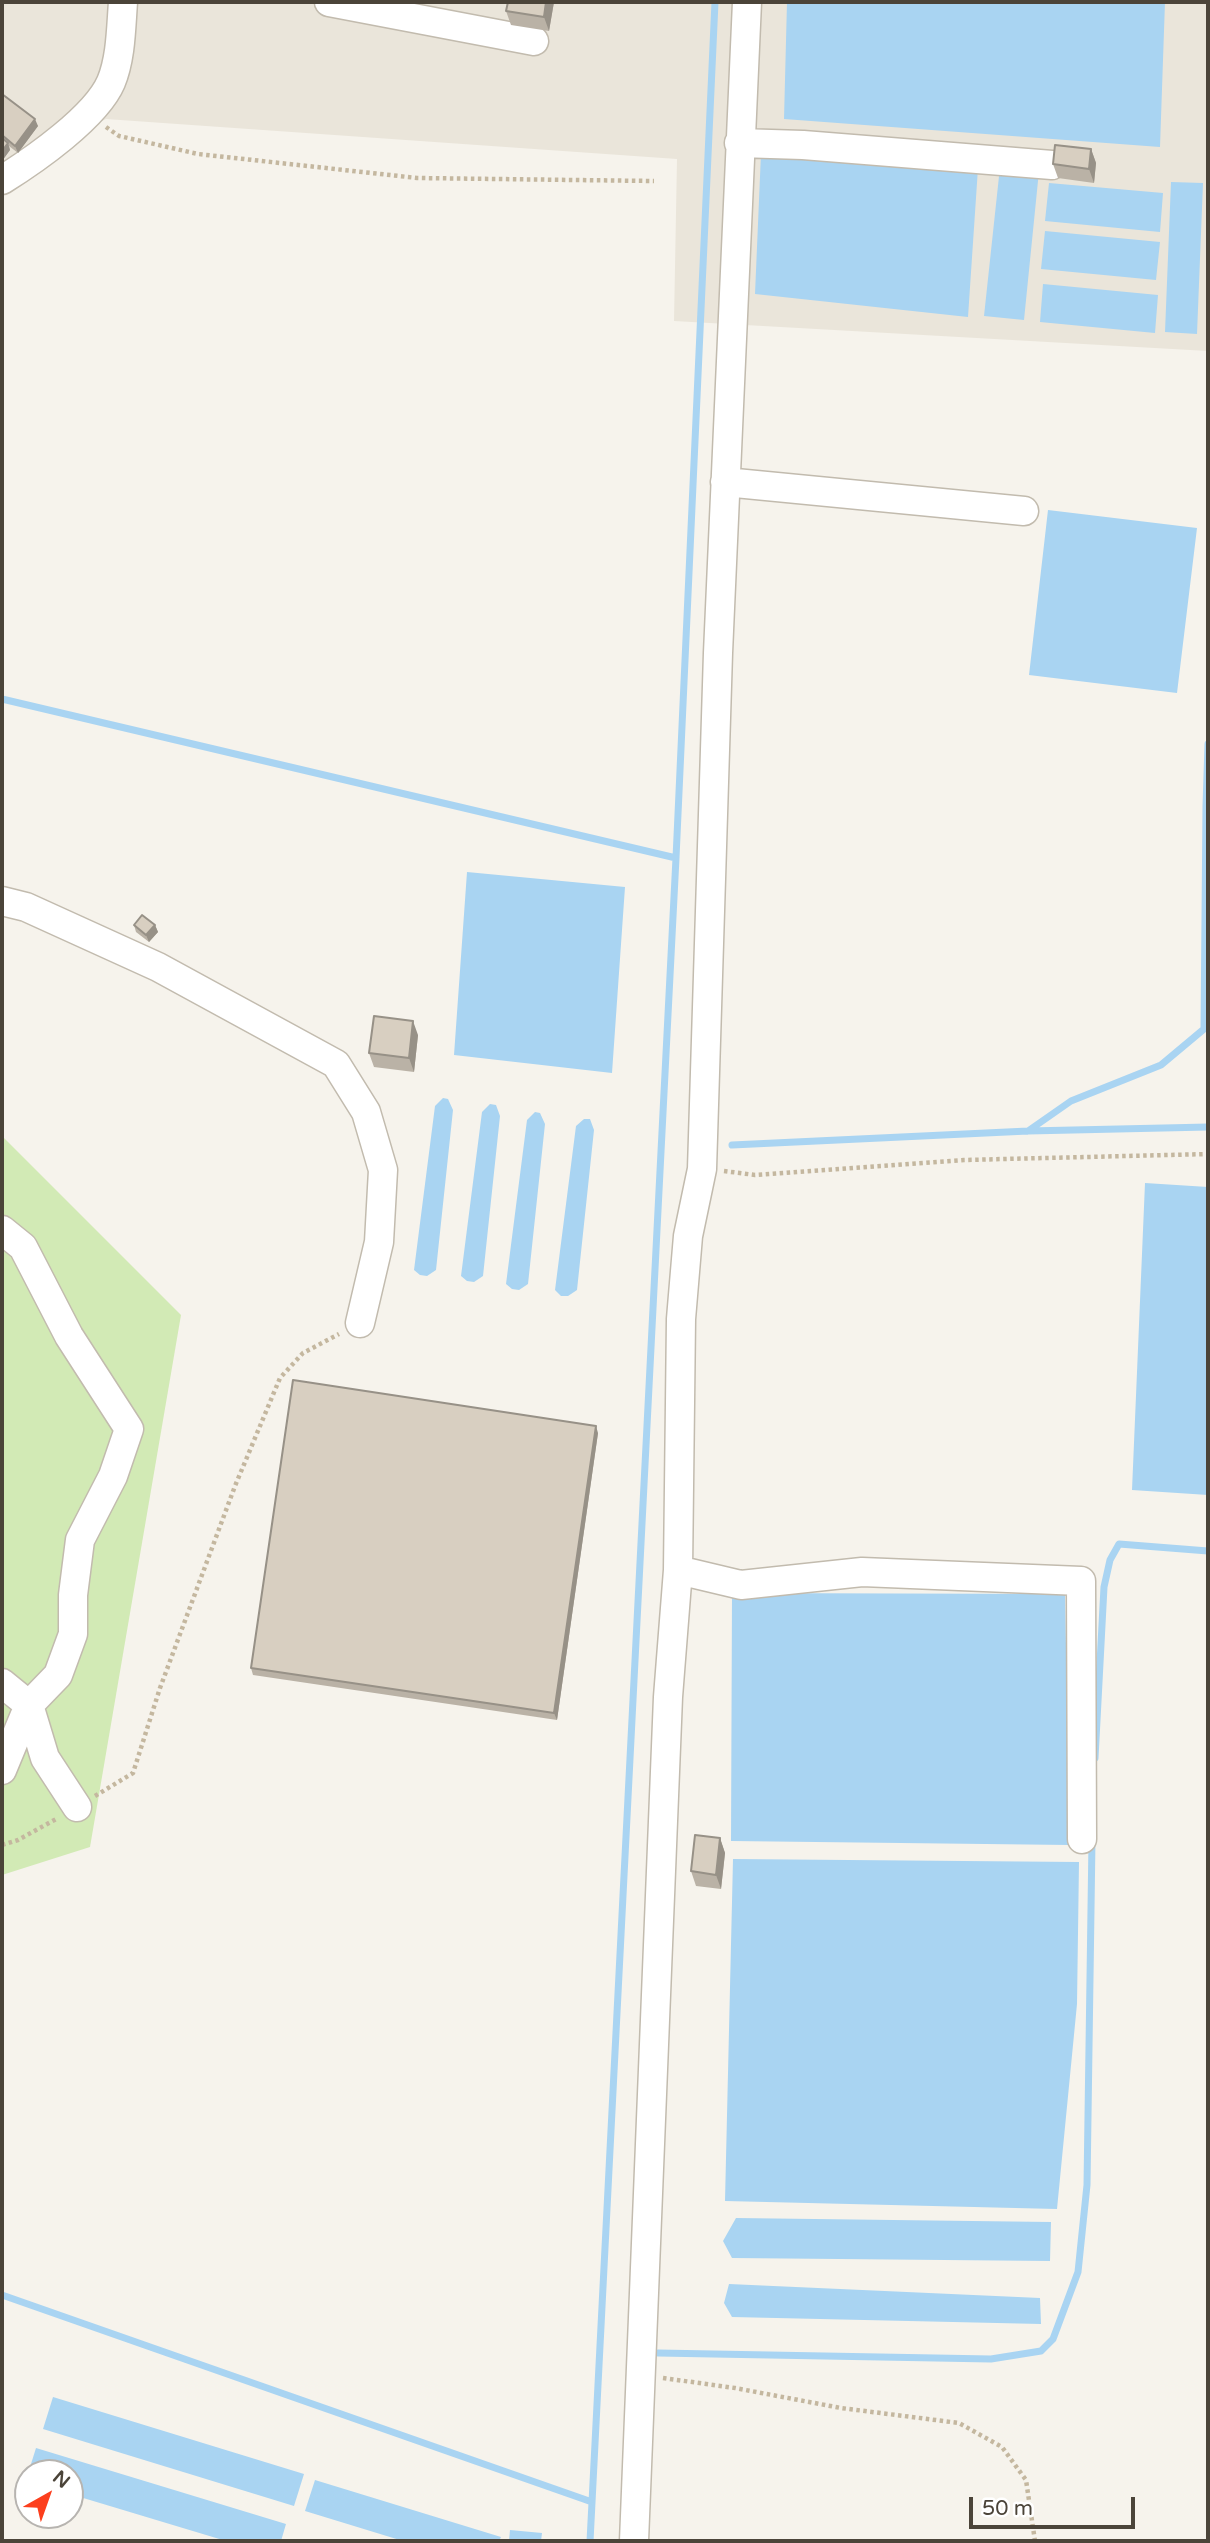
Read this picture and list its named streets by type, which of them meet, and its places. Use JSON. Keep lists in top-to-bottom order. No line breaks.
{"scale_bar":"50 m","north":"top right"}
